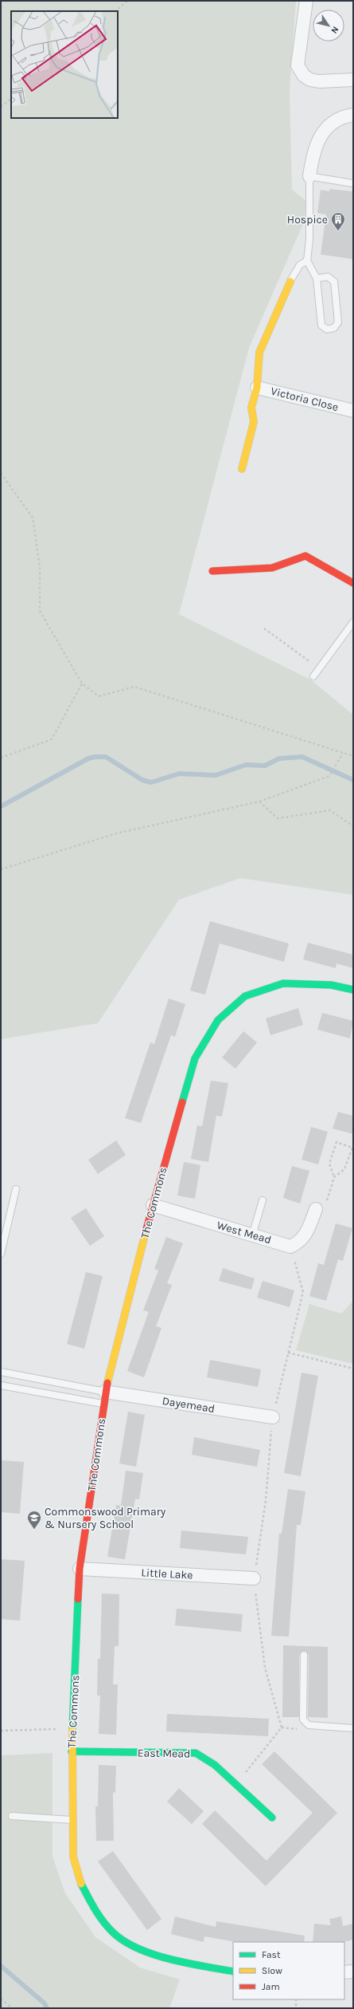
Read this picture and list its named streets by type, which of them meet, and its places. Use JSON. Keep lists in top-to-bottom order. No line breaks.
{"streets":{"street":["Victoria Close","The Commons","West Mead","Dayemead","Little Lake","East Mead"]},"crossings":[["The Commons","West Mead"],["The Commons","Dayemead"],["The Commons","Little Lake"],["The Commons","East Mead"]],"places":{"building":["Hospice"],"school or university":["Commonswood Primary & Nursery School"]},"legend":["Fast","Slow","Jam"],"north":"bottom right"}
